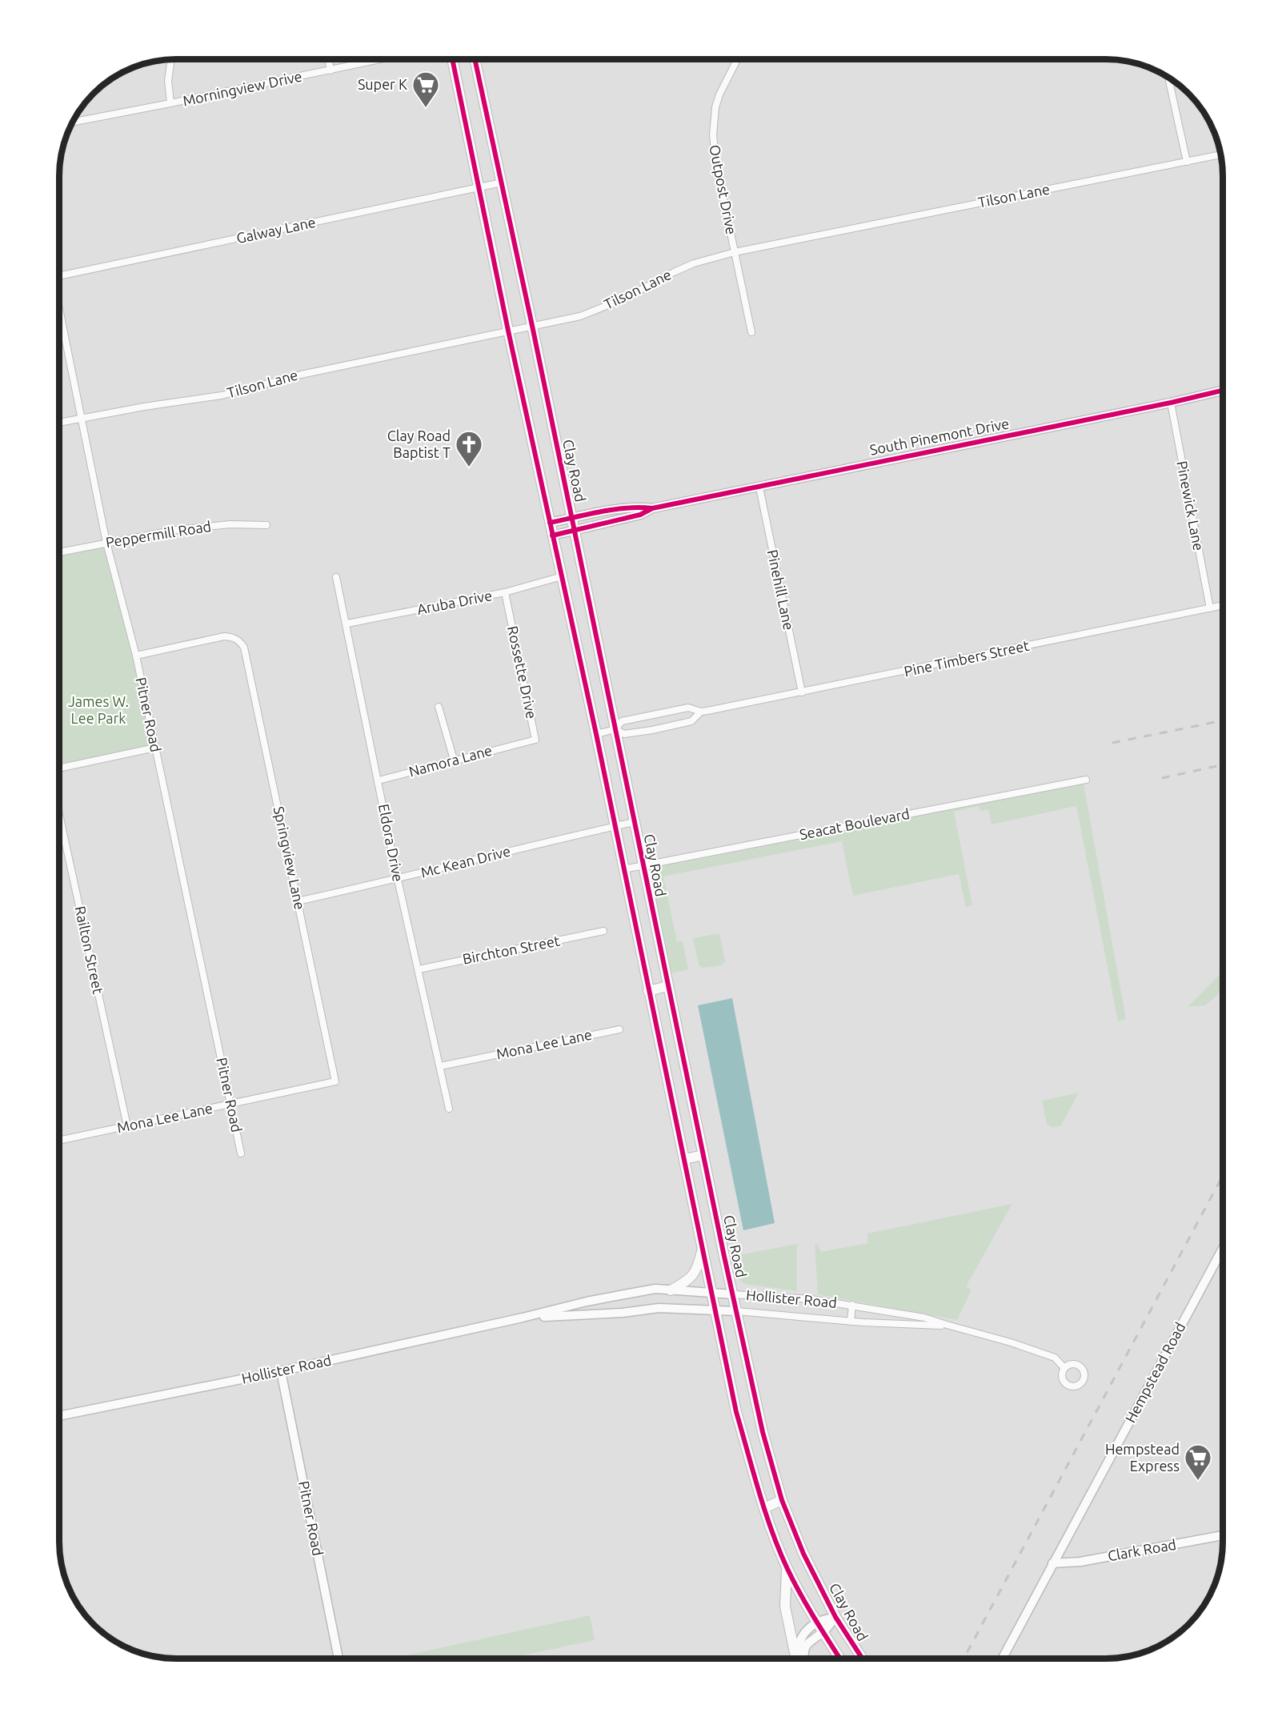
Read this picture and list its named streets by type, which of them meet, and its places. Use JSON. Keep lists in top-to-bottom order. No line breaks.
{"streets":{"main road":["Clay Road"],"street":["Morningview Drive","Outpost Drive","Tilson Lane","Galway Lane","South Pinemont Drive","Pinewick Lane","Peppermill Road","Pinehill Lane","Aruba Drive","Pine Timbers Street","Rossette Drive","Pitner Road","Namora Lane","Seacat Boulevard","Eldora Drive","Springview Lane","Mc Kean Drive","Railton Street","Birchton Street","Mona Lee Lane","Hollister Road","Hempstead Road","Clark Road"]},"crossings":[["Outpost Drive","Tilson Lane"],["Tilson Lane","Clay Road"],["Tilson Lane","Pitner Road"],["Galway Lane","Clay Road"],["South Pinemont Drive","Clay Road"],["South Pinemont Drive","Pinewick Lane"],["South Pinemont Drive","Pinehill Lane"],["Clay Road","Aruba Drive"],["Clay Road","Pine Timbers Street"],["Clay Road","Seacat Boulevard"],["Clay Road","Mc Kean Drive"],["Clay Road","Hollister Road"],["Pinewick Lane","Pine Timbers Street"],["Peppermill Road","Pitner Road"],["Pinehill Lane","Pine Timbers Street"],["Aruba Drive","Rossette Drive"],["Aruba Drive","Eldora Drive"],["Rossette Drive","Namora Lane"],["Pitner Road","Springview Lane"],["Pitner Road","Mona Lee Lane"],["Pitner Road","Hollister Road"],["Namora Lane","Eldora Drive"],["Eldora Drive","Mc Kean Drive"],["Eldora Drive","Birchton Street"],["Eldora Drive","Mona Lee Lane"],["Springview Lane","Mc Kean Drive"],["Springview Lane","Mona Lee Lane"],["Railton Street","Mona Lee Lane"],["Hempstead Road","Clark Road"]],"parks":["James W. Lee Park"],"places":{"supermarket":["Super K","Hempstead Express"],"church":["Clay Road Baptist T"]}}
